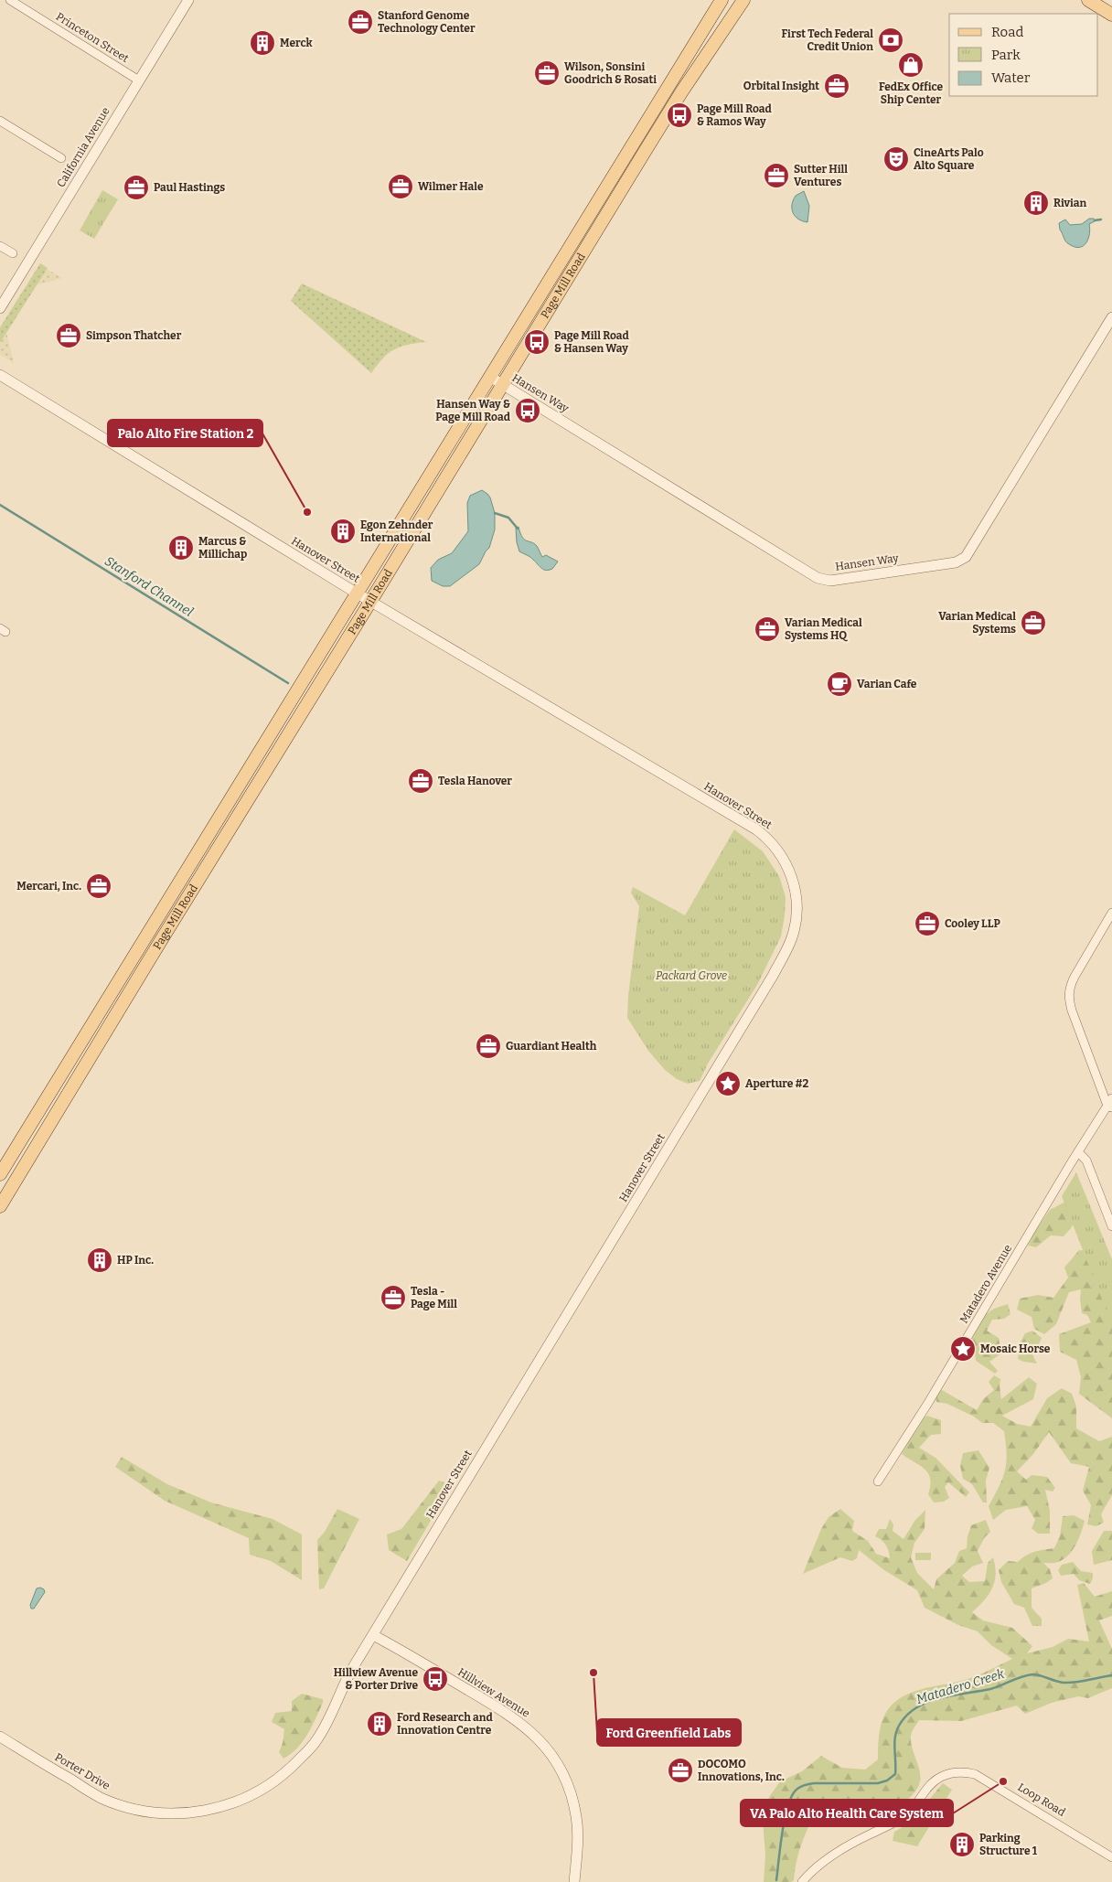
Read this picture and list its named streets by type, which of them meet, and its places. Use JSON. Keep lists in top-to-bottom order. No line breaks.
{"streets":{"main road":["Page Mill Road"],"street":["Princeton Street","California Avenue","Hansen Way","Hanover Street","Matadero Avenue","Hillview Avenue","Porter Drive","Loop Road"]},"crossings":[["Princeton Street","California Avenue"],["Page Mill Road","Hansen Way"],["Page Mill Road","Hanover Street"],["Hanover Street","Hillview Avenue"],["Hanover Street","Porter Drive"],["Hillview Avenue","Porter Drive"]],"water":["Stanford Channel","Matadero Creek"],"parks":["Packard Grove"],"places":{"office":["Stanford Genome Technology Center","Wilson, Sonsini Goodrich & Rosati","Orbital Insight","Sutter Hill Ventures","Wilmer Hale","Paul Hastings","Simpson Thatcher","Varian Medical Systems","Varian Medical Systems HQ","Tesla Hanover","Mercari, Inc.","Cooley LLP","Guardiant Health","Tesla - Page Mill","DOCOMO Innovations, Inc."],"bank":["First Tech Federal Credit Union"],"building":["Merck","Rivian","Egon Zehnder International","Marcus & Millichap","HP Inc.","Ford Research and Innovation Centre","Parking Structure 1"],"shop":["FedEx Office Ship Center"],"bus stop":["Page Mill Road & Ramos Way","Page Mill Road & Hansen Way","Hansen Way & Page Mill Road","Hillview Avenue & Porter Drive"],"theatre":["CineArts Palo Alto Square"],"other":["Palo Alto Fire Station 2","Ford Greenfield Labs","VA Palo Alto Health Care System"],"cafe":["Varian Cafe"],"place":["Aperture #2","Mosaic Horse"]},"legend":["Road","Park","Water"]}
